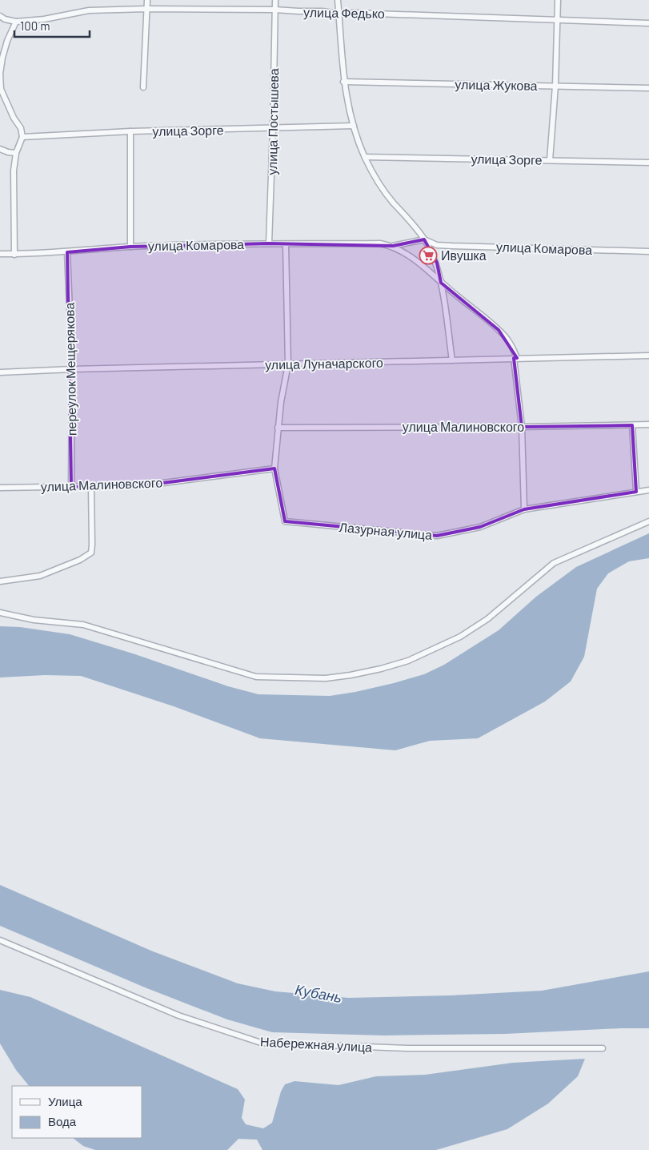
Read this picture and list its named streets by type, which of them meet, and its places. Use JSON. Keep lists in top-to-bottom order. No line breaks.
{"streets":{"street":["улица Федько","улица Жукова","улица Постышева","улица Зорге","улица Комарова","улица Луначарского","переулок Мещерякова","улица Малиновского","Лазурная улица","Набережная улица"]},"crossings":[["улица Федько","улица Постышева"],["улица Постышева","улица Зорге"],["улица Постышева","улица Комарова"],["улица Комарова","улица Луначарского"],["улица Комарова","переулок Мещерякова"],["улица Луначарского","переулок Мещерякова"],["переулок Мещерякова","улица Малиновского"],["улица Малиновского","Лазурная улица"]],"water":["Кубань"],"places":{"supermarket":["Ивушка"]},"legend":["Улица","Вода"],"scale_bar":"100 m"}
